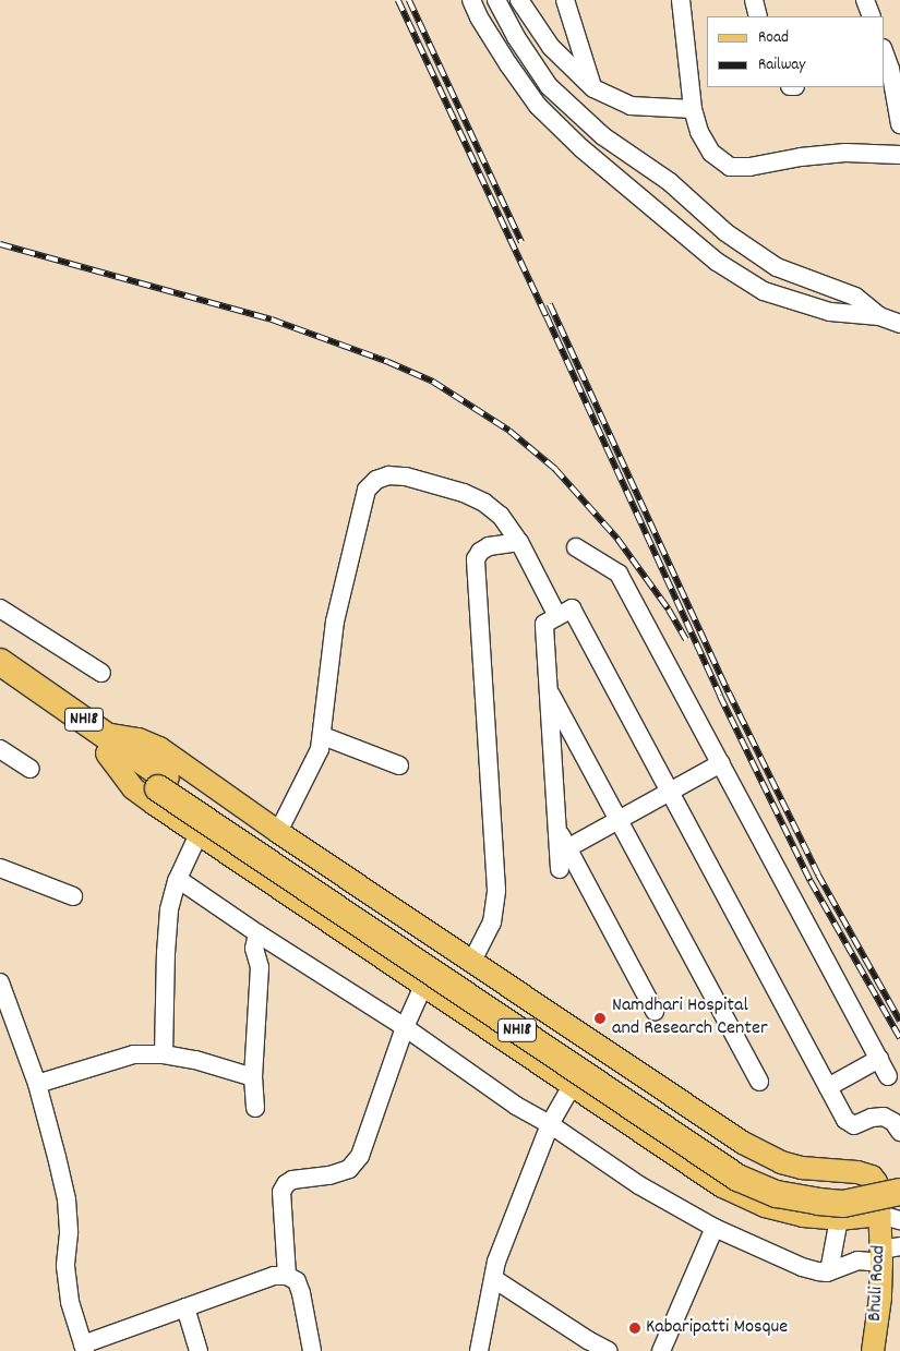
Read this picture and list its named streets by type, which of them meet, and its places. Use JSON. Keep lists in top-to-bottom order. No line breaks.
{"streets":{"highway":["NH18"],"main road":["Bhuli Road"]},"crossings":[["NH18","Bhuli Road"]],"places":["Namdhari Hospital and Research Center","Kabaripatti Mosque"],"legend":["Road","Railway"]}
